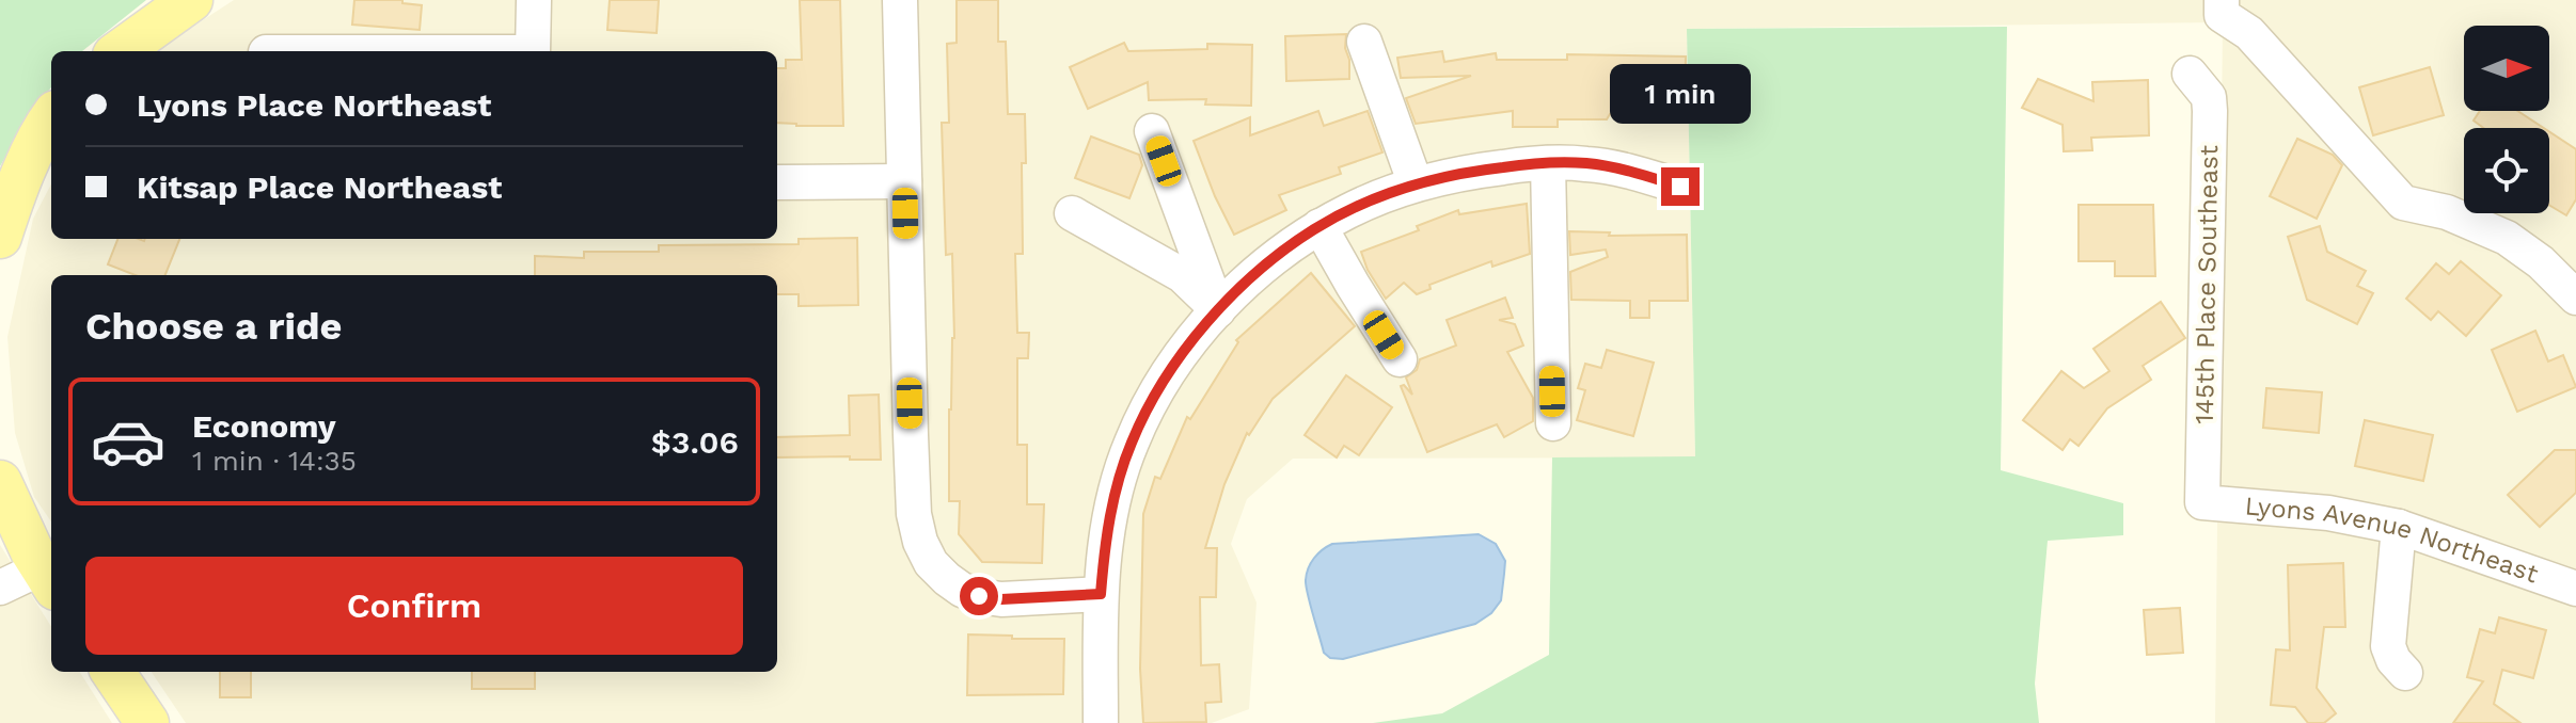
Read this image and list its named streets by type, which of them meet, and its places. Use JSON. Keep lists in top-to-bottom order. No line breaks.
{"streets":{"street":["145th Place Southeast","Lyons Avenue Northeast"]},"crossings":[["145th Place Southeast","Lyons Avenue Northeast"]],"north":"right","page":{"banner":["Lyons Place Northeast","Kitsap Place Northeast"],"bubble":"1 min","heading":"Choose a ride","list":[{"name":"Economy","note":"1 min · 14:35","value":"$3.06"}],"buttons":"Confirm"}}
